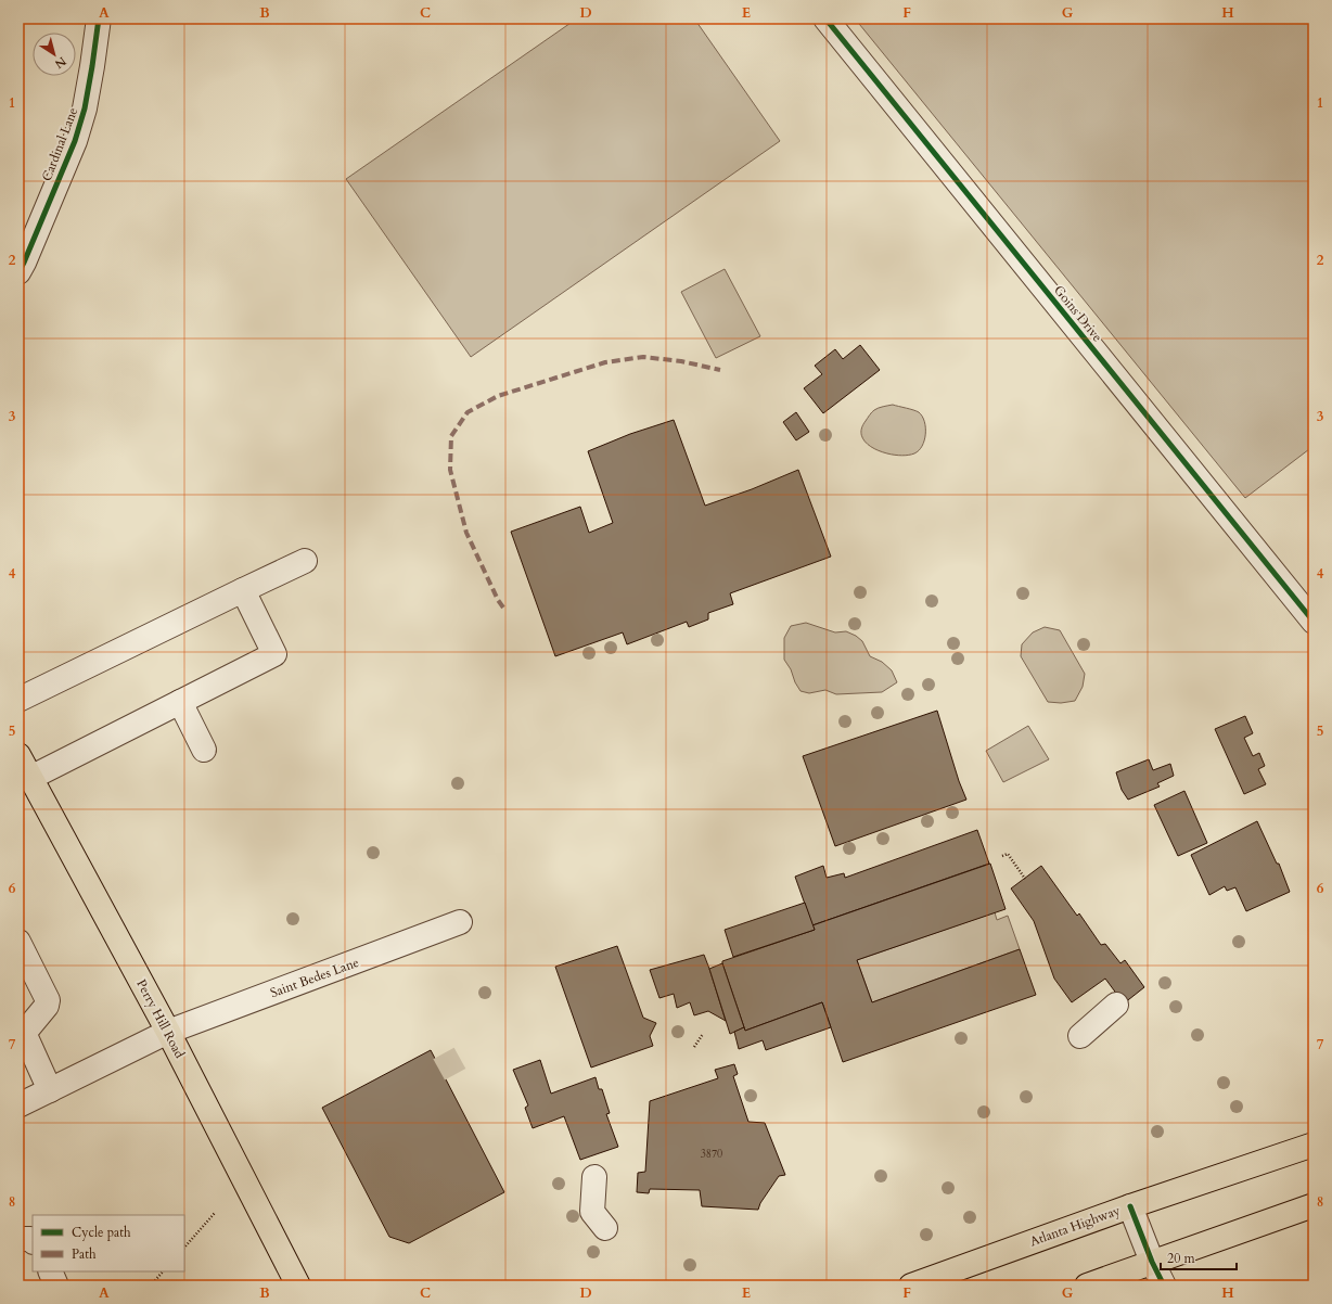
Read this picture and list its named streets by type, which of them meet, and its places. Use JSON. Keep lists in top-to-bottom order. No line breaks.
{"streets":{"main road":["Perry Hill Road","Atlanta Highway"],"street":["Cardinal Lane","Goins Drive","Saint Bedes Lane"]},"crossings":[["Saint Bedes Lane","Perry Hill Road"]],"house_numbers":["3870"],"legend":["Cycle path","Path"],"scale_bar":"20 m","north":"bottom right","grid":{"columns":["A","B","C","D","E","F","G","H"],"rows":["1","2","3","4","5","6","7","8"]}}
